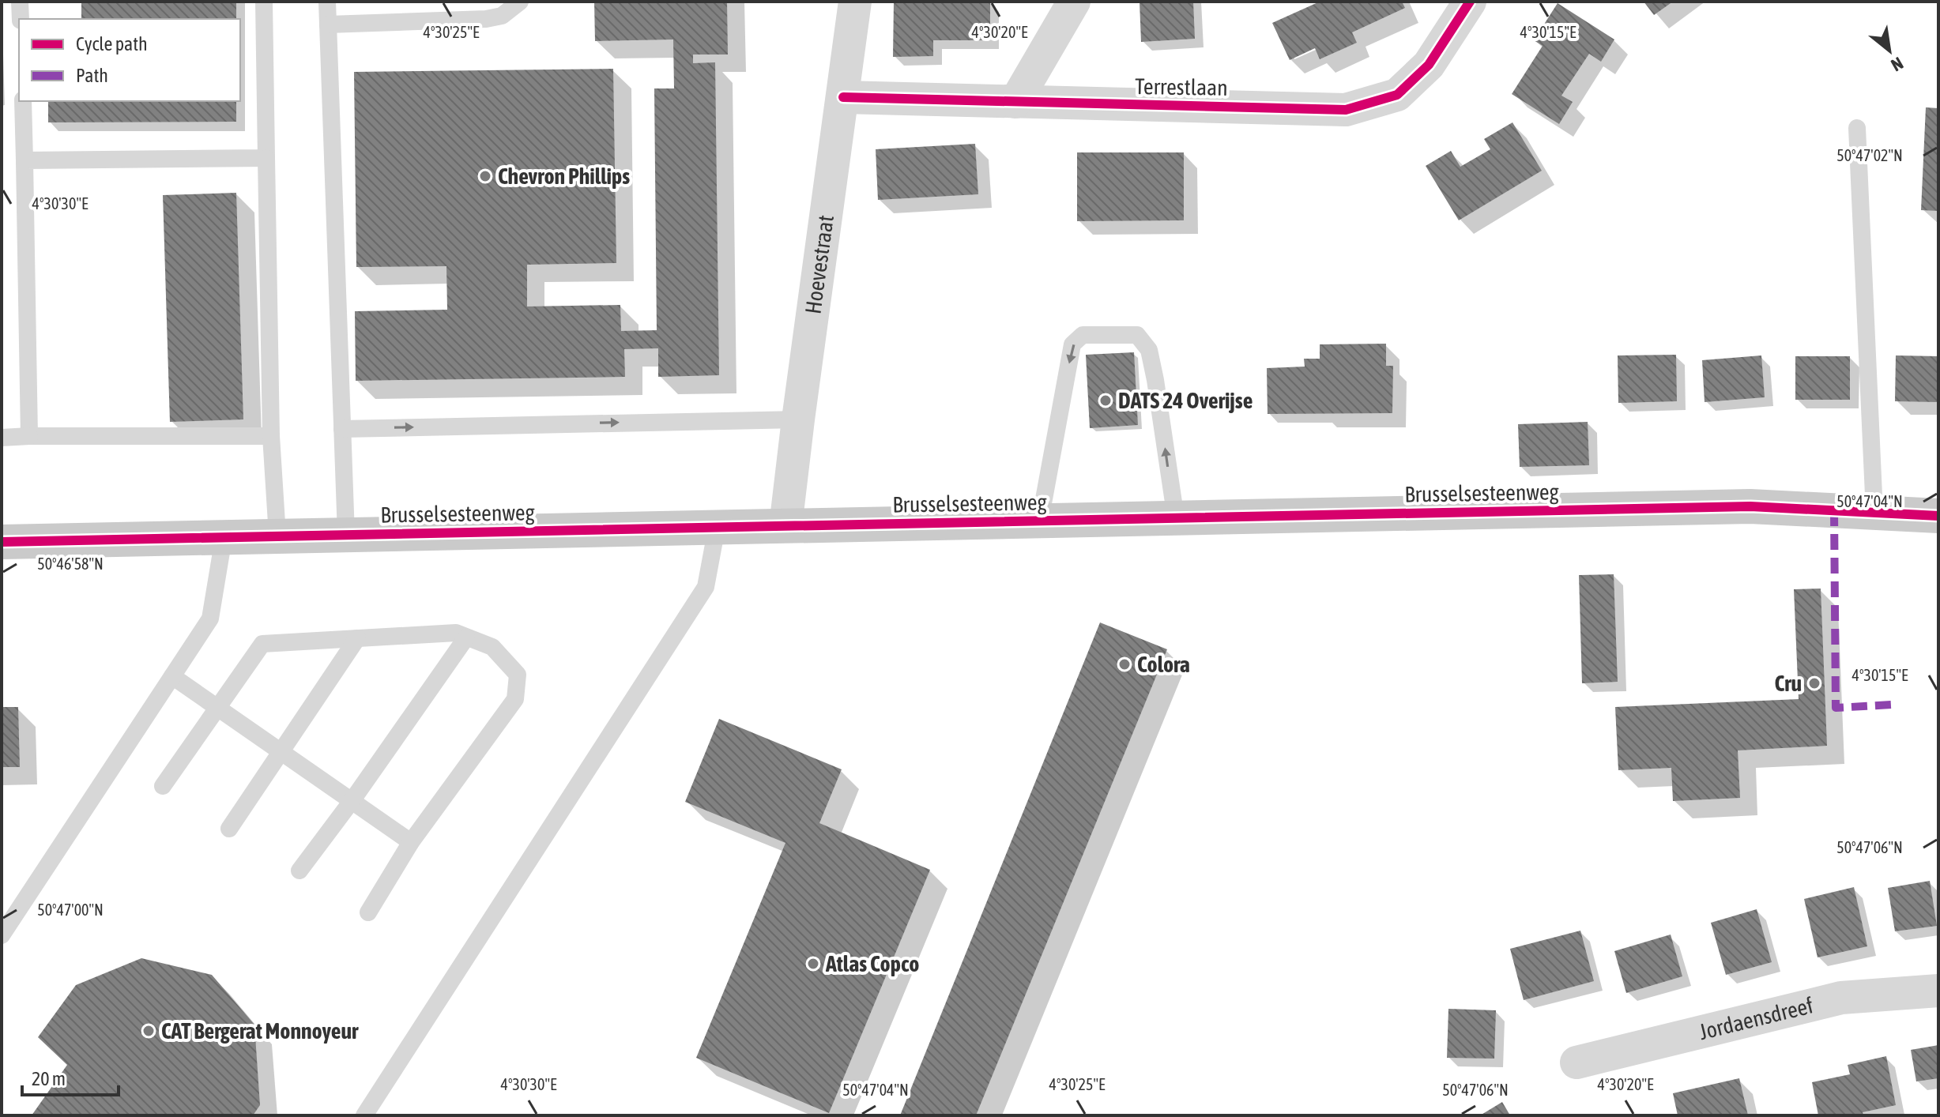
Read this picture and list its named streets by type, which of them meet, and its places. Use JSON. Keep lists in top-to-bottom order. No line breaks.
{"streets":{"main road":["Brusselsesteenweg"],"street":["Terrestlaan","Hoevestraat","Jordaensdreef"]},"crossings":[["Terrestlaan","Hoevestraat"],["Hoevestraat","Brusselsesteenweg"]],"places":["Chevron Phillips","DATS 24 Overijse","Colora","Cru","Atlas Copco","CAT Bergerat Monnoyeur"],"legend":["Cycle path","Path"],"scale_bar":"20 m","north":"bottom right","coordinates":["4°30'25\"E","4°30'20\"E","4°30'15\"E","50°47'02\"N","4°30'30\"E","50°47'04\"N","50°46'58\"N","50°47'06\"N","50°47'00\"N"]}
